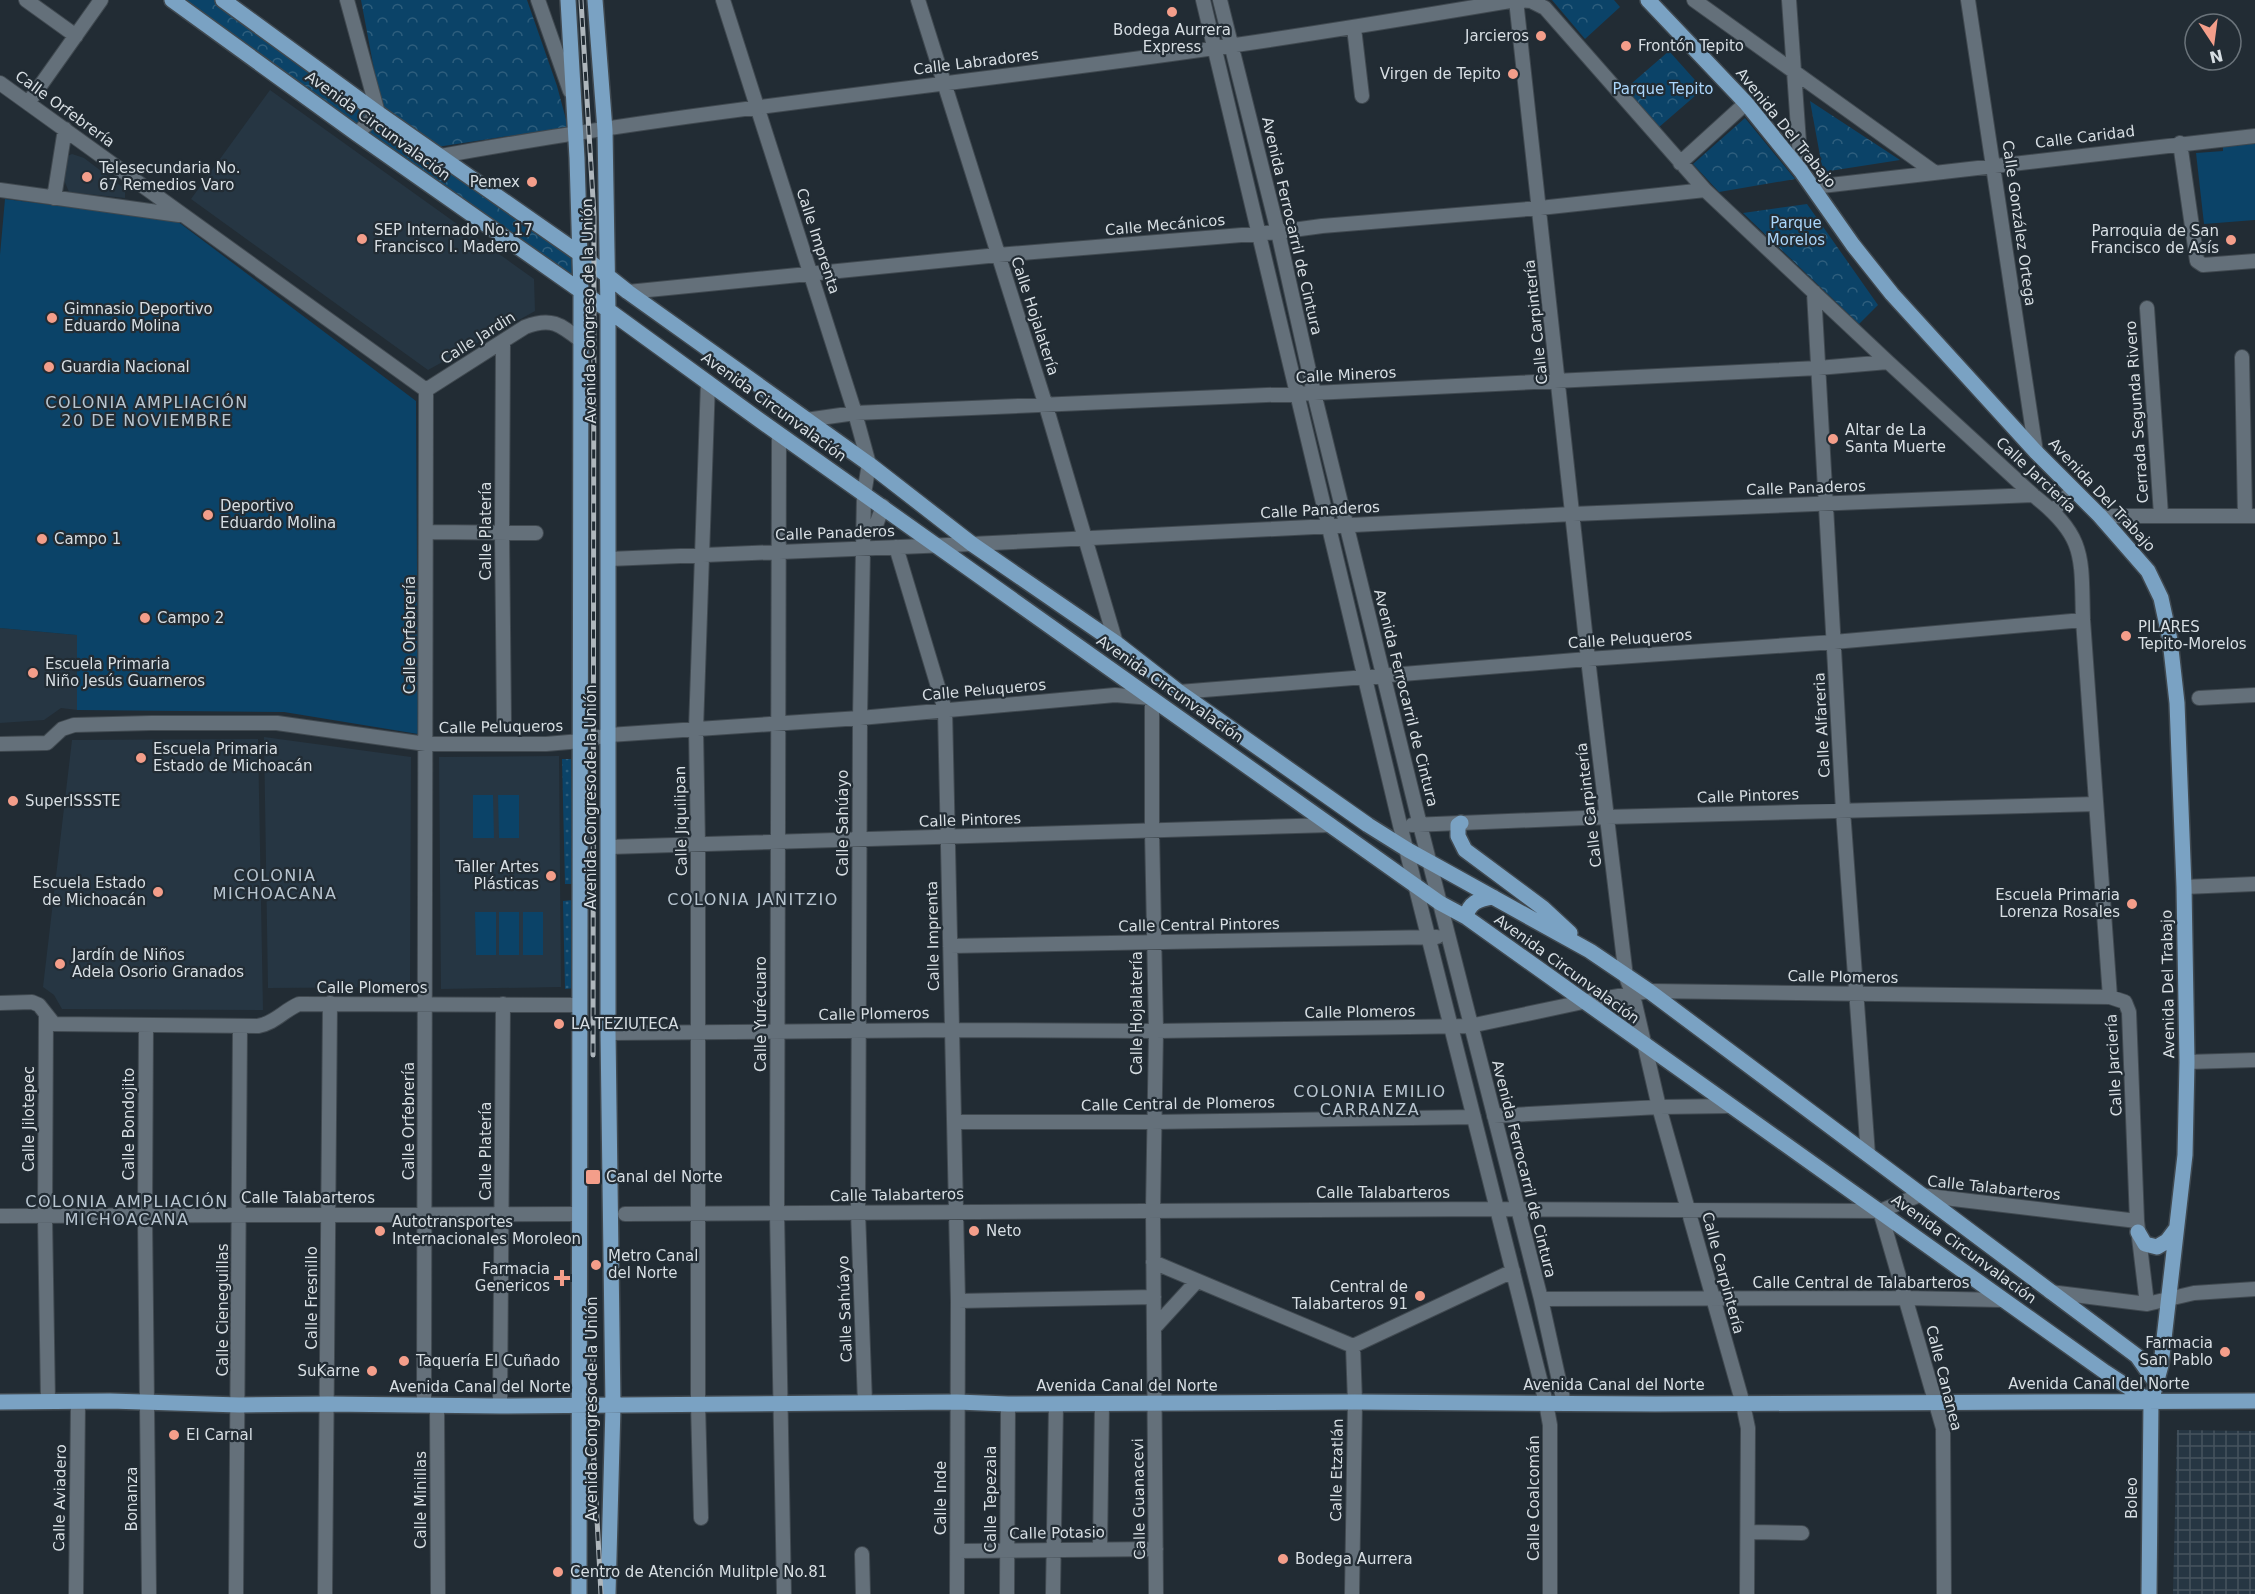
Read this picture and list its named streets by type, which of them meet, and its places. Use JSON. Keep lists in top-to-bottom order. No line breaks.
{"streets":{"main road":["Avenida Circunvalación","Avenida Del Trabajo","Avenida Congreso de la Unión","Avenida Canal del Norte","Boleo"],"street":["Calle Labradores","Calle Orfebrería","Calle Caridad","Calle González Ortega","Calle Mecánicos","Avenida Ferrocarril de Cintura","Calle Imprenta","Calle Hojalatería","Calle Carpintería","Calle Jardin","Calle Mineros","Cerrada Segunda Rivero","Calle Jarciería","Calle Panaderos","Calle Platería","Calle Peluqueros","Calle Alfareria","Calle Pintores","Calle Jiquilipan","Calle Sahúayo","Calle Central Pintores","Calle Plomeros","Calle Yurécuaro","Calle Central de Plomeros","Calle Jilotepec","Calle Bondojito","Calle Talabarteros","Calle Central de Talabarteros","Calle Fresnillo","Calle Cieneguillas","Calle Cananea","Calle Etzatlán","Calle Aviadero","Calle Inde","Calle Coalcomán","Bonanza","Calle Tepezala","Calle Guanacevi","Calle Minillas","Calle Potasio"]},"crossings":[["Calle Labradores","Avenida Circunvalación"],["Calle Labradores","Avenida Ferrocarril de Cintura"],["Calle Labradores","Calle Imprenta"],["Calle Labradores","Avenida Congreso de la Unión"],["Calle Labradores","Calle Hojalatería"],["Calle Labradores","Calle Carpintería"],["Calle Labradores","Calle Jarciería"],["Calle Orfebrería","Calle Jardin"],["Calle Orfebrería","Calle Peluqueros"],["Calle Orfebrería","Calle Plomeros"],["Calle Orfebrería","Calle Talabarteros"],["Calle Orfebrería","Avenida Canal del Norte"],["Calle Orfebrería","Calle Minillas"],["Avenida Circunvalación","Avenida Del Trabajo"],["Avenida Circunvalación","Calle Mecánicos"],["Avenida Circunvalación","Avenida Ferrocarril de Cintura"],["Avenida Circunvalación","Calle Imprenta"],["Avenida Circunvalación","Avenida Congreso de la Unión"],["Avenida Circunvalación","Calle Hojalatería"],["Avenida Circunvalación","Calle Carpintería"],["Avenida Circunvalación","Calle Mineros"],["Avenida Circunvalación","Calle Panaderos"],["Avenida Circunvalación","Calle Peluqueros"],["Avenida Circunvalación","Calle Alfareria"],["Avenida Circunvalación","Calle Pintores"],["Avenida Circunvalación","Calle Jiquilipan"],["Avenida Circunvalación","Calle Sahúayo"],["Avenida Circunvalación","Calle Plomeros"],["Avenida Circunvalación","Calle Yurécuaro"],["Avenida Circunvalación","Calle Talabarteros"],["Avenida Circunvalación","Calle Central de Talabarteros"],["Avenida Circunvalación","Calle Cananea"],["Avenida Circunvalación","Avenida Canal del Norte"],["Avenida Circunvalación","Boleo"],["Avenida Del Trabajo","Calle Caridad"],["Avenida Del Trabajo","Calle González Ortega"],["Avenida Del Trabajo","Avenida Canal del Norte"],["Avenida Del Trabajo","Boleo"],["Calle Caridad","Calle González Ortega"],["Calle Mecánicos","Avenida Ferrocarril de Cintura"],["Calle Mecánicos","Calle Imprenta"],["Calle Mecánicos","Calle Hojalatería"],["Calle Mecánicos","Calle Carpintería"],["Calle Mecánicos","Calle Jarciería"],["Avenida Ferrocarril de Cintura","Calle Mineros"],["Avenida Ferrocarril de Cintura","Calle Panaderos"],["Avenida Ferrocarril de Cintura","Calle Peluqueros"],["Avenida Ferrocarril de Cintura","Calle Pintores"],["Avenida Ferrocarril de Cintura","Calle Central Pintores"],["Avenida Ferrocarril de Cintura","Calle Plomeros"],["Avenida Ferrocarril de Cintura","Calle Talabarteros"],["Avenida Ferrocarril de Cintura","Calle Central de Talabarteros"],["Avenida Ferrocarril de Cintura","Avenida Canal del Norte"],["Calle Imprenta","Calle Mineros"],["Calle Imprenta","Calle Panaderos"],["Calle Imprenta","Calle Peluqueros"],["Calle Imprenta","Calle Pintores"],["Calle Imprenta","Calle Sahúayo"],["Calle Imprenta","Calle Central Pintores"],["Calle Imprenta","Calle Plomeros"],["Calle Imprenta","Calle Central de Plomeros"],["Calle Imprenta","Calle Talabarteros"],["Calle Imprenta","Avenida Canal del Norte"],["Calle Imprenta","Calle Inde"],["Avenida Congreso de la Unión","Calle Jardin"],["Avenida Congreso de la Unión","Calle Panaderos"],["Avenida Congreso de la Unión","Calle Peluqueros"],["Avenida Congreso de la Unión","Calle Pintores"],["Avenida Congreso de la Unión","Calle Plomeros"],["Avenida Congreso de la Unión","Calle Talabarteros"],["Avenida Congreso de la Unión","Avenida Canal del Norte"],["Calle Hojalatería","Calle Mineros"],["Calle Hojalatería","Calle Panaderos"],["Calle Hojalatería","Calle Peluqueros"],["Calle Hojalatería","Calle Pintores"],["Calle Hojalatería","Calle Central Pintores"],["Calle Hojalatería","Calle Plomeros"],["Calle Hojalatería","Calle Central de Plomeros"],["Calle Hojalatería","Calle Talabarteros"],["Calle Hojalatería","Avenida Canal del Norte"],["Calle Hojalatería","Calle Guanacevi"],["Calle Carpintería","Calle Mineros"],["Calle Carpintería","Calle Jarciería"],["Calle Carpintería","Calle Panaderos"],["Calle Carpintería","Calle Peluqueros"],["Calle Carpintería","Calle Pintores"],["Calle Carpintería","Calle Plomeros"],["Calle Carpintería","Calle Talabarteros"],["Calle Carpintería","Calle Central de Talabarteros"],["Calle Carpintería","Avenida Canal del Norte"],["Calle Jardin","Calle Platería"],["Calle Mineros","Calle Jarciería"],["Calle Mineros","Calle Alfareria"],["Calle Jarciería","Calle Panaderos"],["Calle Jarciería","Calle Peluqueros"],["Calle Jarciería","Calle Alfareria"],["Calle Jarciería","Calle Pintores"],["Calle Jarciería","Calle Plomeros"],["Calle Jarciería","Calle Talabarteros"],["Calle Panaderos","Calle Alfareria"],["Calle Panaderos","Calle Jiquilipan"],["Calle Panaderos","Calle Sahúayo"],["Calle Panaderos","Calle Yurécuaro"],["Calle Platería","Calle Plomeros"],["Calle Platería","Calle Talabarteros"],["Calle Platería","Avenida Canal del Norte"],["Calle Peluqueros","Calle Alfareria"],["Calle Peluqueros","Calle Jiquilipan"],["Calle Peluqueros","Calle Sahúayo"],["Calle Peluqueros","Calle Yurécuaro"],["Calle Alfareria","Calle Pintores"],["Calle Alfareria","Calle Plomeros"],["Calle Pintores","Calle Jiquilipan"],["Calle Pintores","Calle Sahúayo"],["Calle Pintores","Calle Yurécuaro"],["Calle Jiquilipan","Calle Plomeros"],["Calle Jiquilipan","Calle Talabarteros"],["Calle Jiquilipan","Avenida Canal del Norte"],["Calle Sahúayo","Calle Plomeros"],["Calle Sahúayo","Calle Talabarteros"],["Calle Sahúayo","Avenida Canal del Norte"],["Calle Plomeros","Calle Yurécuaro"],["Calle Plomeros","Calle Jilotepec"],["Calle Plomeros","Calle Bondojito"],["Calle Plomeros","Calle Fresnillo"],["Calle Plomeros","Calle Cieneguillas"],["Calle Yurécuaro","Calle Talabarteros"],["Calle Yurécuaro","Avenida Canal del Norte"],["Calle Jilotepec","Calle Talabarteros"],["Calle Jilotepec","Avenida Canal del Norte"],["Calle Bondojito","Calle Talabarteros"],["Calle Bondojito","Avenida Canal del Norte"],["Calle Bondojito","Bonanza"],["Calle Talabarteros","Calle Fresnillo"],["Calle Talabarteros","Calle Cieneguillas"],["Calle Talabarteros","Calle Cananea"],["Calle Central de Talabarteros","Calle Cananea"],["Calle Fresnillo","Avenida Canal del Norte"],["Calle Cieneguillas","Avenida Canal del Norte"],["Calle Cananea","Avenida Canal del Norte"],["Avenida Canal del Norte","Calle Etzatlán"],["Avenida Canal del Norte","Calle Aviadero"],["Avenida Canal del Norte","Calle Inde"],["Avenida Canal del Norte","Calle Coalcomán"],["Avenida Canal del Norte","Boleo"],["Avenida Canal del Norte","Bonanza"],["Avenida Canal del Norte","Calle Tepezala"],["Avenida Canal del Norte","Calle Guanacevi"],["Avenida Canal del Norte","Calle Minillas"],["Calle Inde","Calle Potasio"],["Calle Tepezala","Calle Potasio"],["Calle Guanacevi","Calle Potasio"]],"districts":["COLONIA AMPLIACIÓN 20 DE NOVIEMBRE","COLONIA MICHOACANA","COLONIA JANITZIO","COLONIA EMILIO CARRANZA","COLONIA AMPLIACIÓN MICHOACANA"],"parks":["Parque Tepito","Parque Morelos"],"places":{"other":["Bodega Aurrera Express","Jarcieros","Frontón Tepito","Virgen de Tepito","Telesecundaria No. 67 Remedios Varo","Pemex","SEP Internado No. 17 Francisco I. Madero","Parroquia de San Francisco de Asís","Gimnasio Deportivo Eduardo Molina","Guardia Nacional","Altar de La Santa Muerte","Deportivo Eduardo Molina","Campo 1","Campo 2","PILARES Tepito-Morelos","Escuela Primaria Niño Jesús Guarneros","Escuela Primaria Estado de Michoacán","SuperISSSTE","Taller Artes Plásticas","Escuela Estado de Michoacán","Escuela Primaria Lorenza Rosales","Jardín de Niños Adela Osorio Granados","LA TEZIUTECA","Autotransportes Internacionales Moroleon","Neto","Metro Canal del Norte","Central de Talabarteros 91","Farmacia San Pablo","Taquería El Cuñado","SuKarne","El Carnal","Bodega Aurrera","Centro de Atención Mulitple No.81"],"transit":["Canal del Norte"],"health":["Farmacia Genericos"]},"north":"bottom"}
